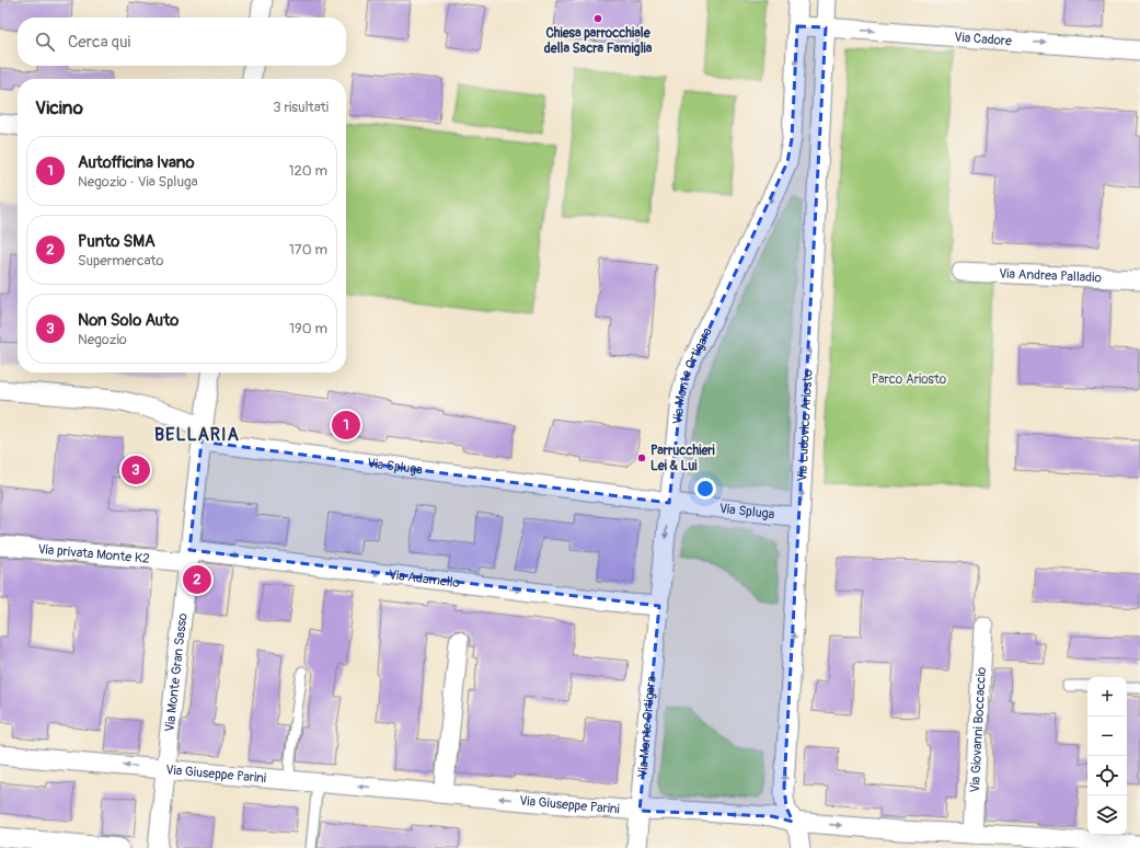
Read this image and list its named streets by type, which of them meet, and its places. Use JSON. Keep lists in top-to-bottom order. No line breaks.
{"streets":{"street":["Via Cadore","Via Andrea Palladio","Via Monte Ortigara","Via Ludovico Ariosto","Via Spluga","Via privata Monte K2","Via Adamello","Via Monte Gran Sasso","Via Giovanni Boccaccio","Via Giuseppe Parini"]},"crossings":[["Via Cadore","Via Monte Ortigara"],["Via Cadore","Via Ludovico Ariosto"],["Via Monte Ortigara","Via Spluga"],["Via Monte Ortigara","Via Adamello"],["Via Monte Ortigara","Via Giuseppe Parini"],["Via Ludovico Ariosto","Via Spluga"],["Via Ludovico Ariosto","Via Giuseppe Parini"],["Via Spluga","Via Monte Gran Sasso"],["Via privata Monte K2","Via Adamello"],["Via privata Monte K2","Via Monte Gran Sasso"],["Via Adamello","Via Monte Gran Sasso"],["Via Monte Gran Sasso","Via Giuseppe Parini"],["Via Giovanni Boccaccio","Via Giuseppe Parini"]],"one_way":["Via Cadore","Via Monte Ortigara","Via Ludovico Ariosto","Via Adamello"],"districts":["BELLARIA"],"parks":["Parco Ariosto"],"places":["Chiesa parrocchiale della Sacra Famiglia","Parrucchieri Lei & Lui"],"page":{"search":"Cerca qui","heading":["Vicino","3 risultati"],"list":[{"mark":"1","name":"Autofficina Ivano","note":"Negozio · Via Spluga","value":"120 m"},{"mark":"2","name":"Punto SMA","note":"Supermercato","value":"170 m"},{"mark":"3","name":"Non Solo Auto","note":"Negozio","value":"190 m"}],"pins":["1","3","2"],"map_buttons":["+","−"]}}
